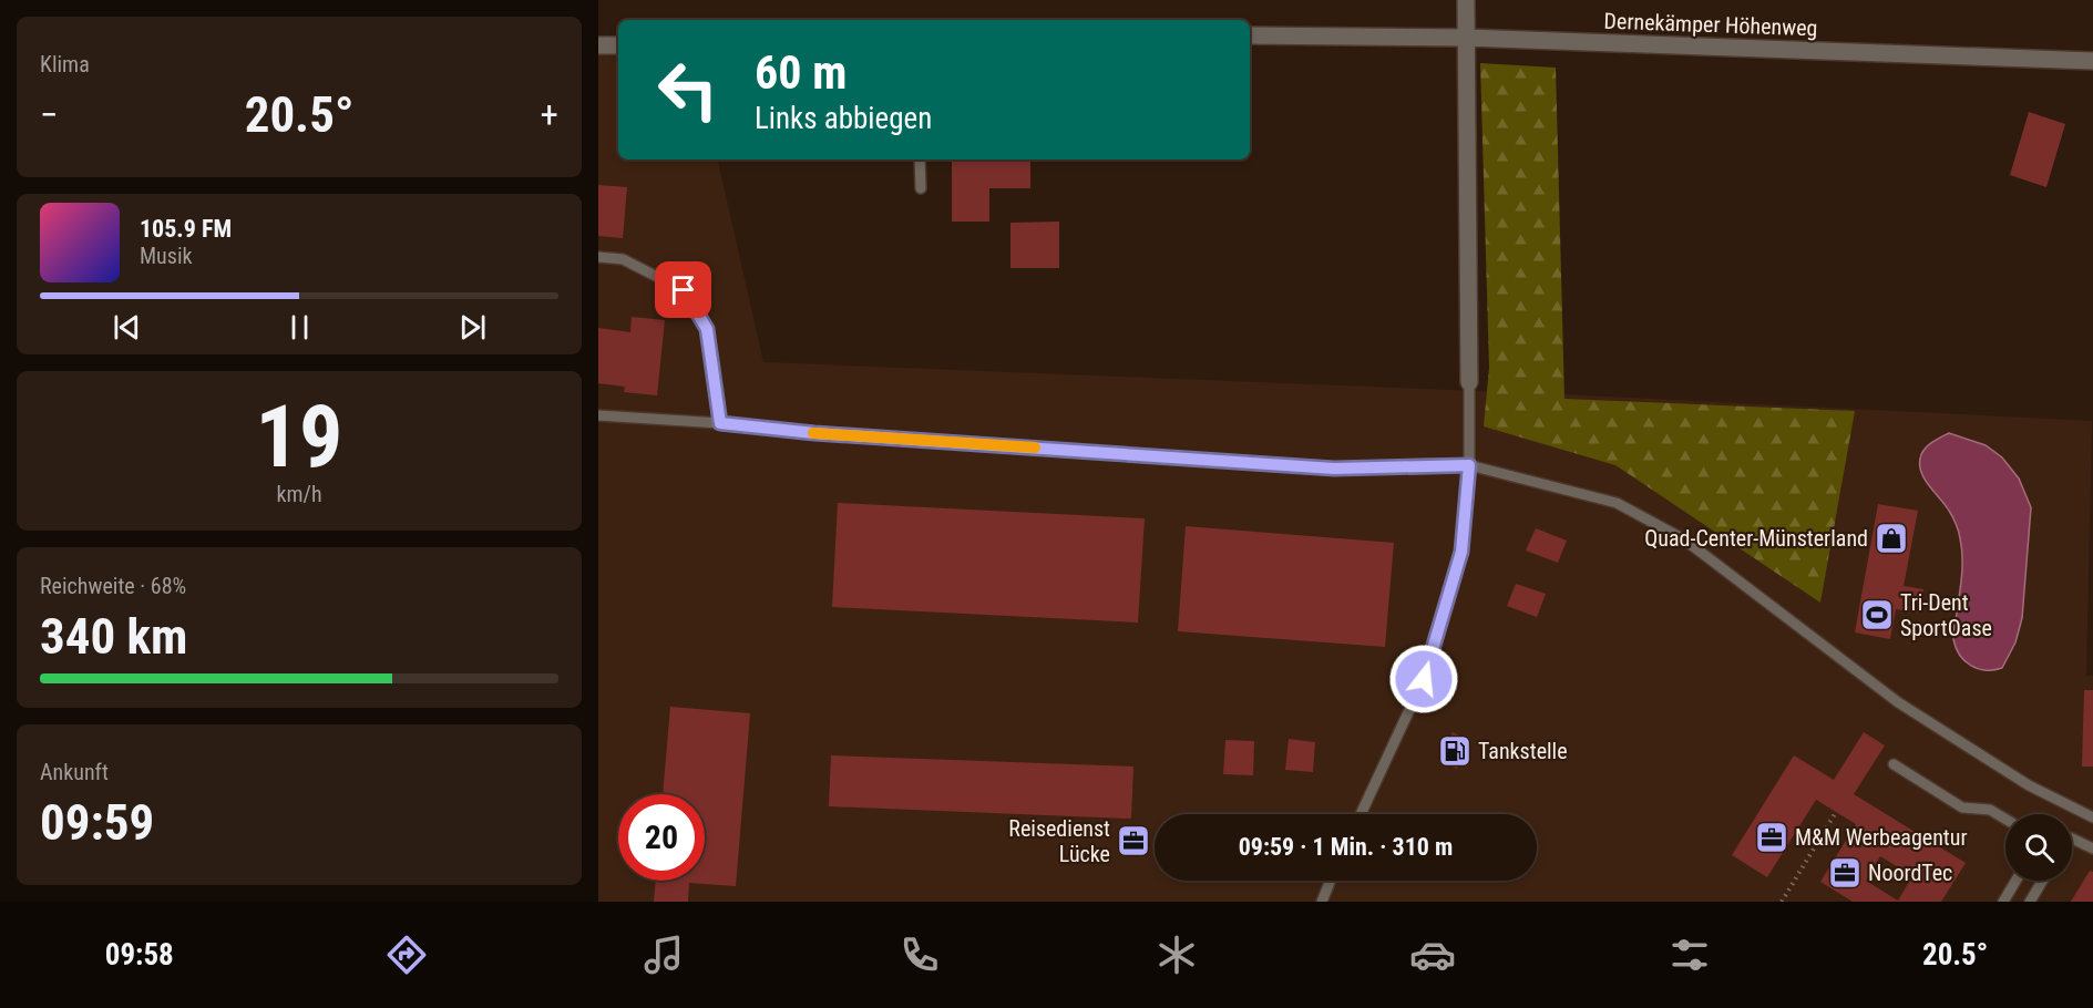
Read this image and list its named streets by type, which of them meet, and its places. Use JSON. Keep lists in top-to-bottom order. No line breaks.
{"streets":{"street":["Dernekämper Höhenweg"]},"places":{"shop":["Quad-Center-Münsterland"],"sports":["Tri-Dent SportOase"],"fuel station":["Tankstelle"],"office":["M&M Werbeagentur","Reisedienst Lücke","NoordTec"]},"page":{"tile":["Klima",["19","km/h"],["Reichweite · 68%","340 km"],["Ankunft","09:59"]],"turn":["60 m","Links abbiegen"],"heat":["−","20.5°","+"],"song":["105.9 FM","Musik"],"limit":"20","trip":"09:59 · 1 Min. · 310 m","tabs":["09:58","20.5°"]}}
